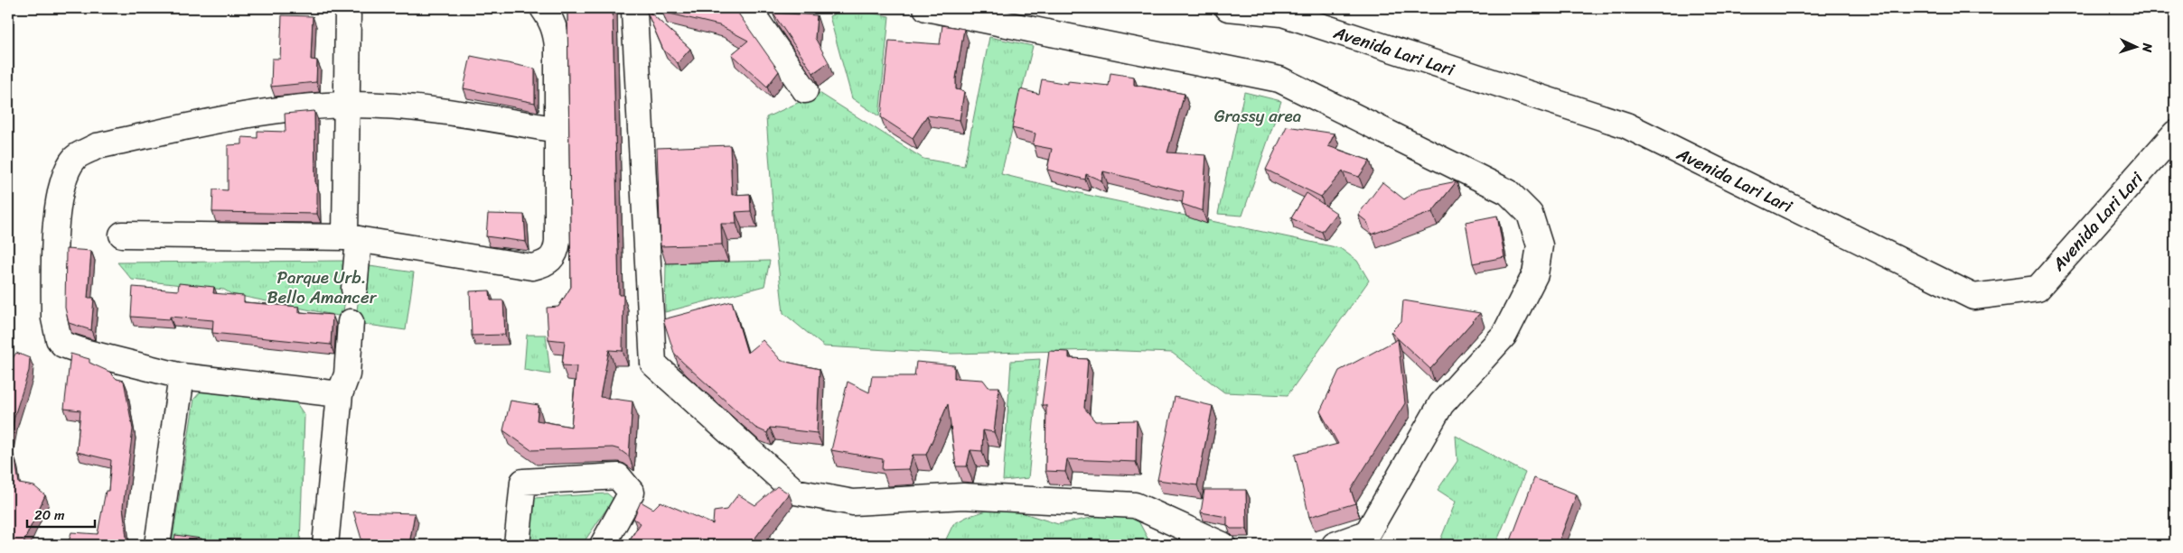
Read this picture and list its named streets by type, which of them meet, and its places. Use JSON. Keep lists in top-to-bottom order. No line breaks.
{"streets":{"street":["Avenida Lari Lari"]},"parks":["Grassy area","Parque Urb. Bello Amancer"],"scale_bar":"20 m","north":"right"}
